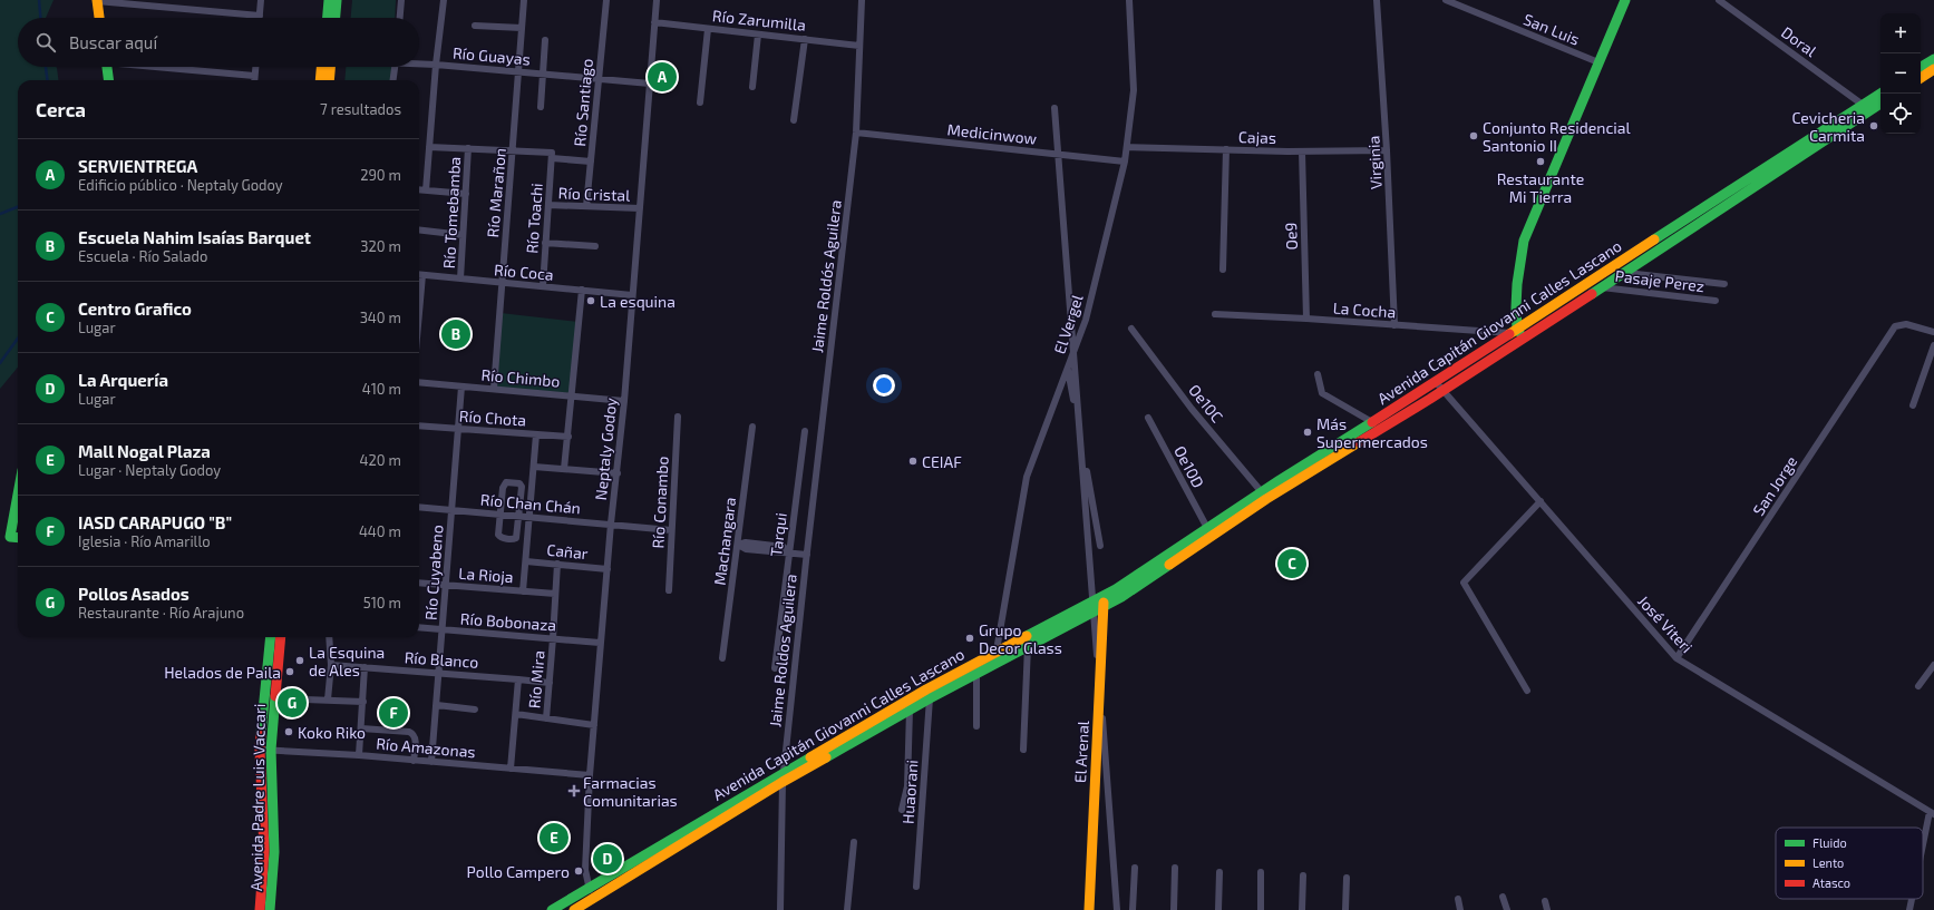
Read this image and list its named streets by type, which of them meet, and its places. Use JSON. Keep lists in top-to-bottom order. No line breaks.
{"streets":{"main road":["Avenida Capitán Giovanni Calles Lascano","El Arenal","Avenida Padre Luis Vaccari"],"street":["Río Zarumilla","San Luis","Doral","Río Guayas","Río Santiago","Medicinwow","Cajas","Virginia","Río Marañon","Río Cristal","Río Tomebamba","Río Toachi","Oe9","Río Coca","Jaime Roldós Aguilera","Pasaje Perez","La Cocha","El Vergel","Río Chimbo","Oe10C","Río Chota","Neptaly Godoy","Oe10D","San Jorge","Río Conambo","Río Chan Chán","Tarqui","Machangara","Cañar","Río Cuyabeno","La Rioja","Río Bobonaza","José Viteri","Jaime Roldos Aguilera","Río Blanco","Río Mira","Río Amazonas","Huaorani"]},"crossings":[["Río Zarumilla","Jaime Roldós Aguilera"],["Río Zarumilla","Neptaly Godoy"],["Doral","Avenida Capitán Giovanni Calles Lascano"],["Río Guayas","Río Santiago"],["Río Guayas","Río Marañon"],["Río Guayas","Neptaly Godoy"],["Río Santiago","Río Cristal"],["Medicinwow","Jaime Roldós Aguilera"],["Medicinwow","El Vergel"],["Cajas","Virginia"],["Cajas","Oe9"],["Cajas","El Vergel"],["Virginia","La Cocha"],["Río Marañon","Río Coca"],["Río Marañon","Río Chimbo"],["Río Cristal","Río Toachi"],["Río Cristal","Neptaly Godoy"],["Río Tomebamba","Río Coca"],["Río Toachi","Río Coca"],["Oe9","La Cocha"],["Río Coca","Neptaly Godoy"],["Jaime Roldós Aguilera","Jaime Roldos Aguilera"],["Pasaje Perez","Avenida Capitán Giovanni Calles Lascano"],["La Cocha","Avenida Capitán Giovanni Calles Lascano"],["Avenida Capitán Giovanni Calles Lascano","El Vergel"],["Avenida Capitán Giovanni Calles Lascano","Oe10C"],["Avenida Capitán Giovanni Calles Lascano","Neptaly Godoy"],["Avenida Capitán Giovanni Calles Lascano","Oe10D"],["Avenida Capitán Giovanni Calles Lascano","José Viteri"],["Avenida Capitán Giovanni Calles Lascano","Jaime Roldos Aguilera"],["Avenida Capitán Giovanni Calles Lascano","El Arenal"],["Avenida Capitán Giovanni Calles Lascano","Huaorani"],["Río Chimbo","Neptaly Godoy"],["Río Chimbo","Río Cuyabeno"],["Río Chota","Río Cuyabeno"],["Neptaly Godoy","Río Chan Chán"],["Neptaly Godoy","Cañar"],["Neptaly Godoy","Río Bobonaza"],["Neptaly Godoy","Río Amazonas"],["San Jorge","José Viteri"],["Río Conambo","Río Chan Chán"],["Río Chan Chán","Río Cuyabeno"],["Cañar","Río Mira"],["Río Cuyabeno","La Rioja"],["Río Cuyabeno","Río Bobonaza"],["Río Cuyabeno","Río Blanco"],["Río Cuyabeno","Río Amazonas"],["La Rioja","Río Mira"],["Río Bobonaza","Río Mira"],["Río Blanco","Río Mira"],["Río Amazonas","Avenida Padre Luis Vaccari"]],"places":{"other":["Cevicheria Carmita","Conjunto Residencial Santonio II","Restaurante Mi Tierra","La esquina","Más Supermercados","CEIAF","Grupo Decor Glass","La Esquina de Ales","Helados de Paila","Koko Riko","Pollo Campero"],"health":["Farmacias Comunitarias"]},"legend":["Fluido","Lento","Atasco"],"page":{"map_buttons":["+","−"],"search":"Buscar aquí","pins":["A","B","C","G","F","E","D"],"heading":["Cerca","7 resultados"],"list":[{"mark":"A","name":"SERVIENTREGA","note":"Edificio público · Neptaly Godoy","value":"290 m"},{"mark":"B","name":"Escuela Nahim Isaías Barquet","note":"Escuela · Río Salado","value":"320 m"},{"mark":"C","name":"Centro Grafico","note":"Lugar","value":"340 m"},{"mark":"D","name":"La Arquería","note":"Lugar","value":"410 m"},{"mark":"E","name":"Mall Nogal Plaza","note":"Lugar · Neptaly Godoy","value":"420 m"},{"mark":"F","name":"IASD CARAPUGO \"B\"","note":"Iglesia · Río Amarillo","value":"440 m"},{"mark":"G","name":"Pollos Asados","note":"Restaurante · Río Arajuno","value":"510 m"}]}}
